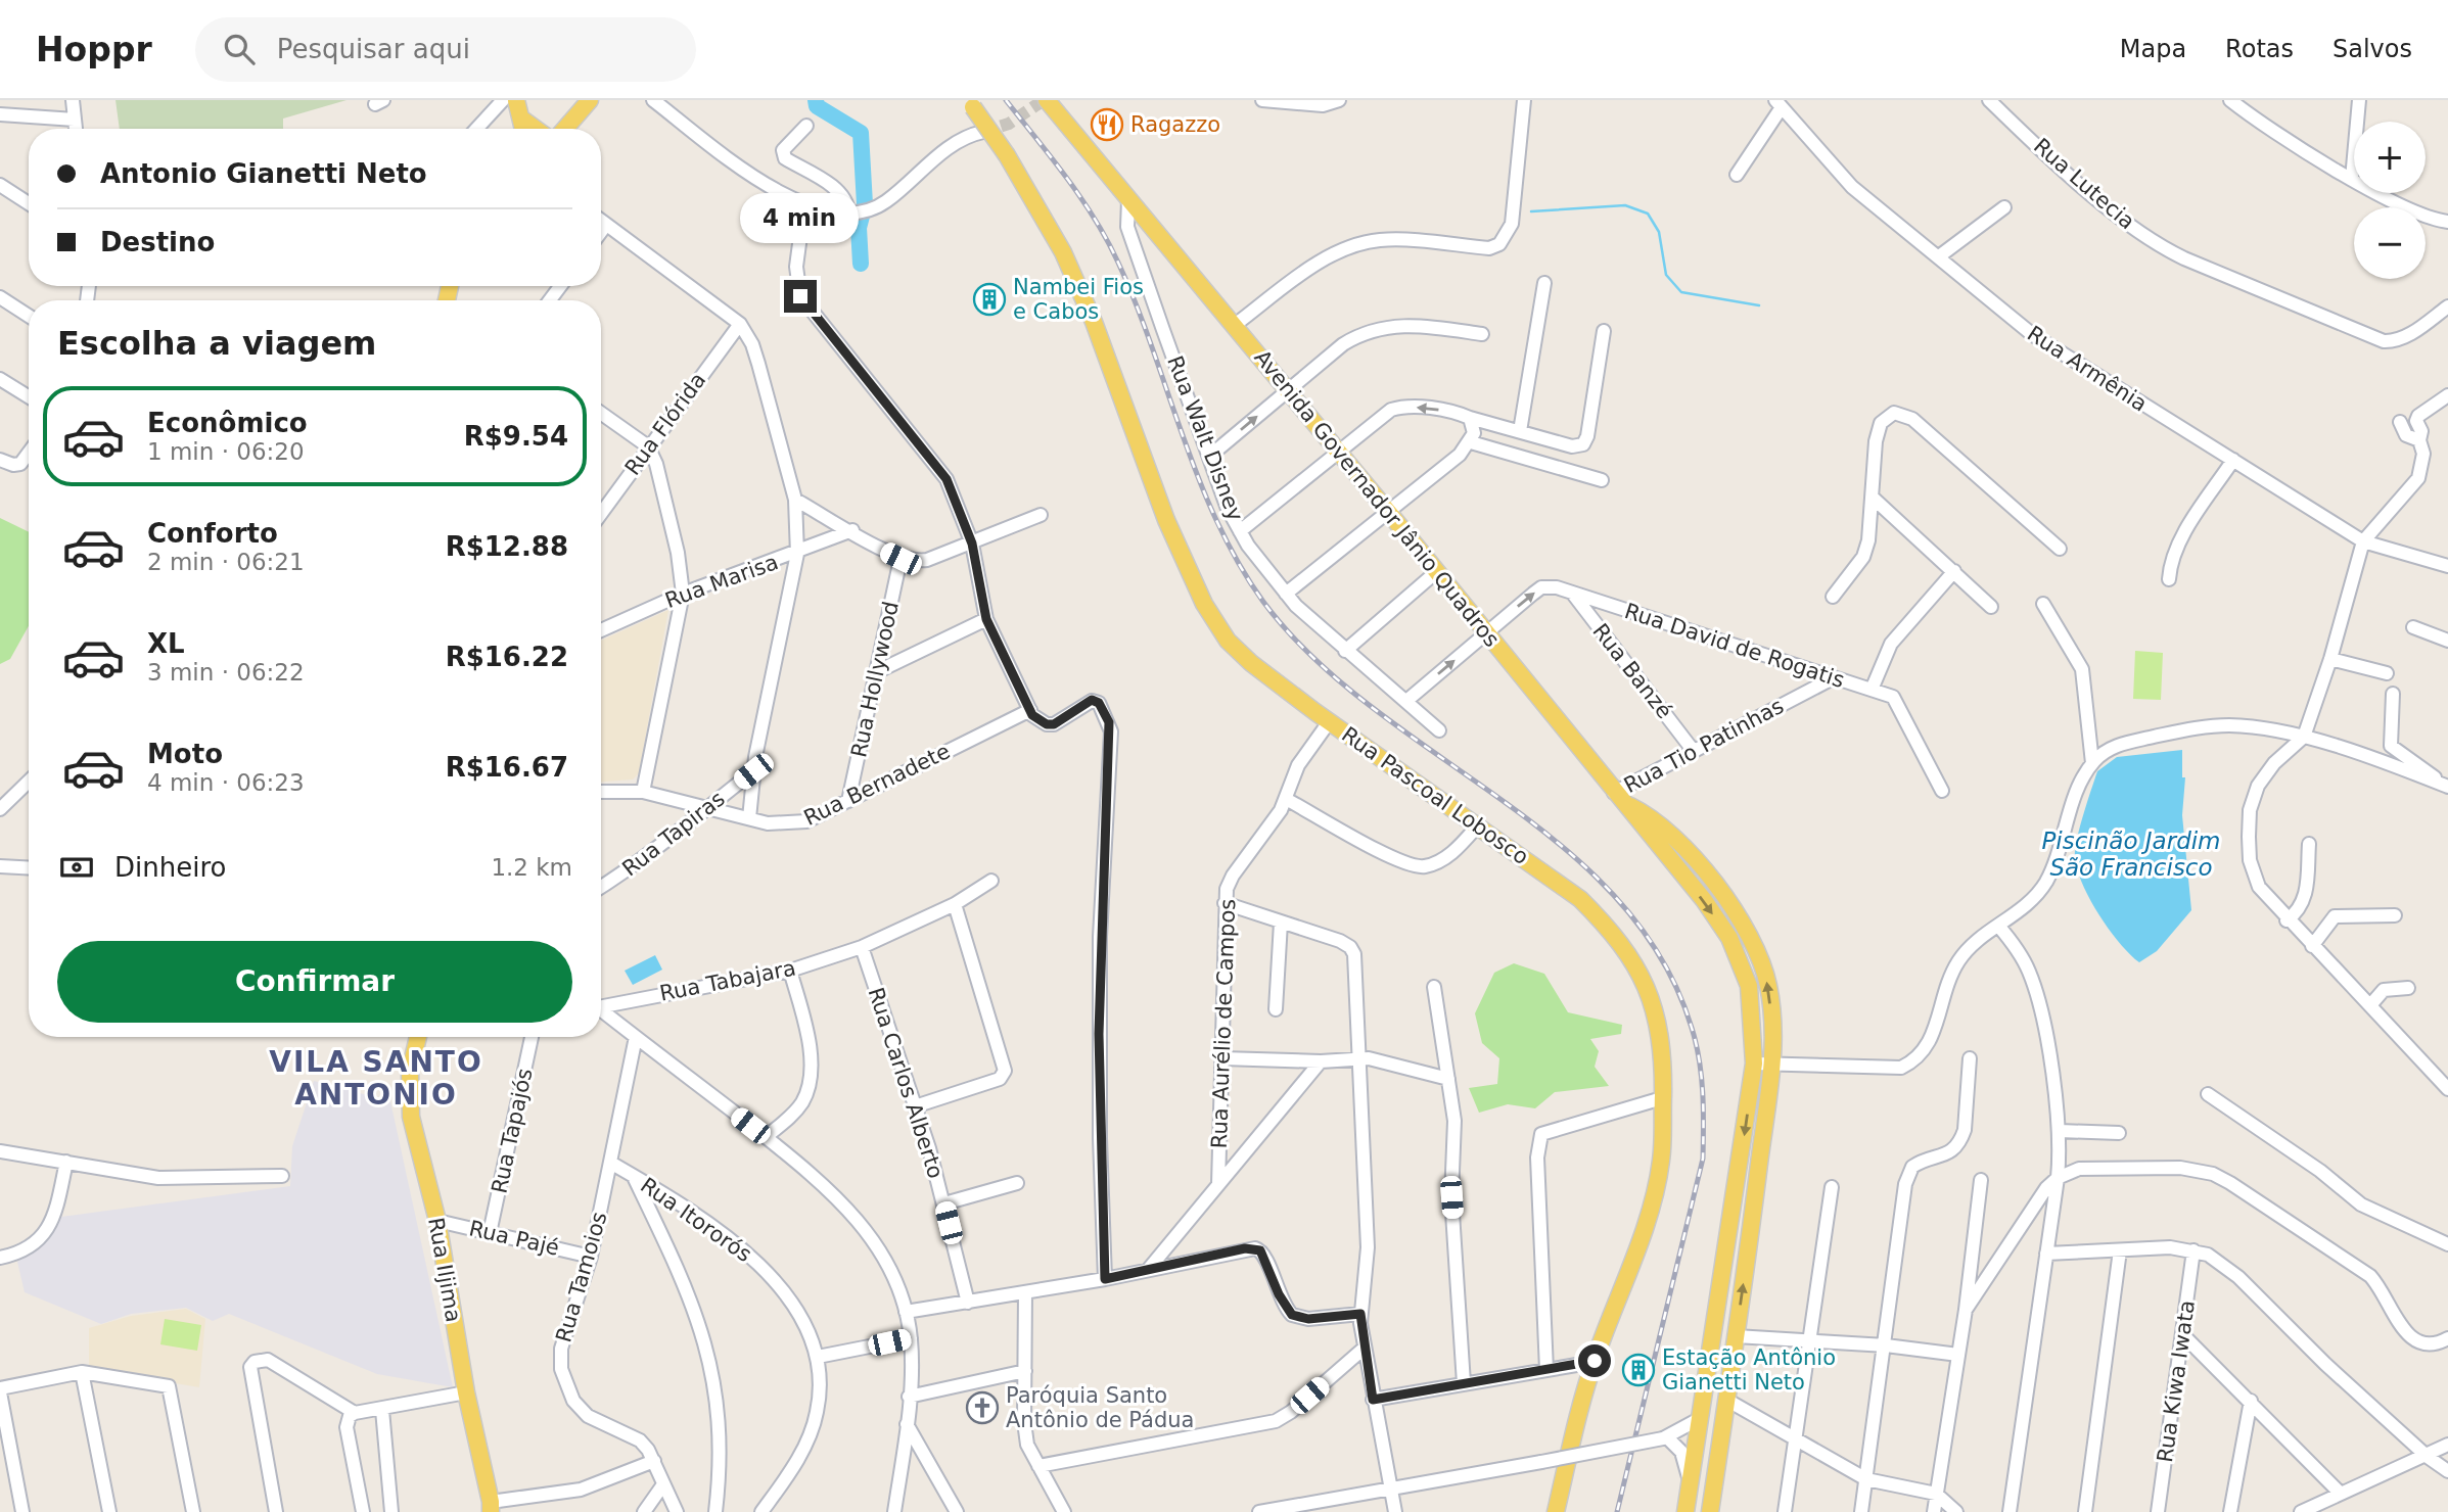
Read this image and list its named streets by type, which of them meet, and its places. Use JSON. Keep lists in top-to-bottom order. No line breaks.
{"streets":{"main road":["Avenida Governador Jânio Quadros","Rua Pascoal Lobosco","Rua Iljima"],"street":["Rua Lutecia","Rua Armênia","Rua Flórida","Rua Walt Disney","Rua Marisa","Rua David de Rogatis","Rua Banzé","Rua Hollywood","Rua Tio Patinhas","Rua Bernadete","Rua Tapiras","Rua Tabajara","Rua Aurélio de Campos","Rua Carlos Alberto","Rua Tapajós","Rua Itororós","Rua Pajé","Rua Tamoios","Rua Kiwa Iwata"]},"crossings":[["Rua Walt Disney","Avenida Governador Jânio Quadros"],["Rua Walt Disney","Rua David de Rogatis"],["Avenida Governador Jânio Quadros","Rua David de Rogatis"],["Avenida Governador Jânio Quadros","Rua Tio Patinhas"],["Rua David de Rogatis","Rua Banzé"],["Rua David de Rogatis","Rua Tio Patinhas"],["Rua Banzé","Rua Tio Patinhas"],["Rua Hollywood","Rua Bernadete"],["Rua Bernadete","Rua Tapiras"],["Rua Pascoal Lobosco","Rua Aurélio de Campos"],["Rua Tabajara","Rua Carlos Alberto"],["Rua Tapajós","Rua Pajé"],["Rua Itororós","Rua Tamoios"],["Rua Pajé","Rua Iljima"],["Rua Pajé","Rua Tamoios"]],"districts":["VILA SANTO ANTONIO"],"water":["Piscinão Jardim São Francisco"],"places":{"restaurant":["Ragazzo"],"building":["Nambei Fios e Cabos","Estação Antônio Gianetti Neto"],"church":["Paróquia Santo Antônio de Pádua"]},"page":{"header":"Hoppr","search":"Pesquisar aqui","nav":["Mapa","Rotas","Salvos"],"map_buttons":["+","−"],"banner":["Antonio Gianetti Neto","Destino"],"bubble":"4 min","heading":"Escolha a viagem","list":[{"name":"Econômico","note":"1 min · 06:20","value":"R$9.54"},{"name":"Conforto","note":"2 min · 06:21","value":"R$12.88"},{"name":"XL","note":"3 min · 06:22","value":"R$16.22"},{"name":"Moto","note":"4 min · 06:23","value":"R$16.67"}],"pay":["Dinheiro","1.2 km"],"buttons":"Confirmar"}}
